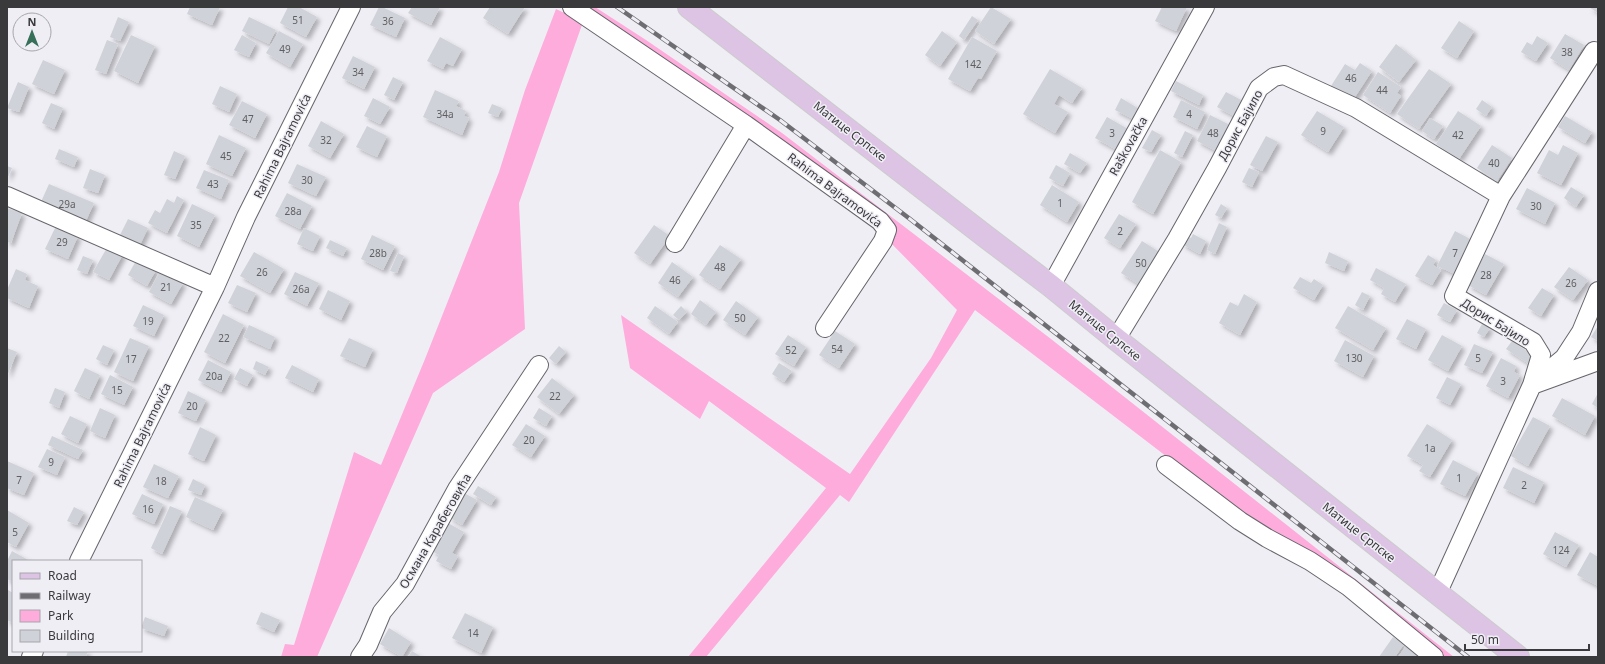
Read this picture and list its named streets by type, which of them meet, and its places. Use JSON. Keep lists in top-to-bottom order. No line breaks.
{"streets":{"main road":["Матице Српске"],"street":["Дорис Бајило","Rahima Bajramovića","Raškovačka","Османа Карабеговића"]},"crossings":[["Дорис Бајило","Матице Српске"],["Матице Српске","Raškovačka"]],"house_numbers":["51","36","49","38","142","34","46","44","34a","4","47","9","3","48","42","32","45","40","30","43","1","29a","30","28a","35","2","29","28b","7","50","48","26","28","46","26","21","26a","50","19","22","54","52","130","5","17","20a","3","15","22","20","20","1a","9","1","7","18","2","16","5","124","14"],"legend":["Road","Railway","Park","Building"],"scale_bar":"50 m","north":"top"}
